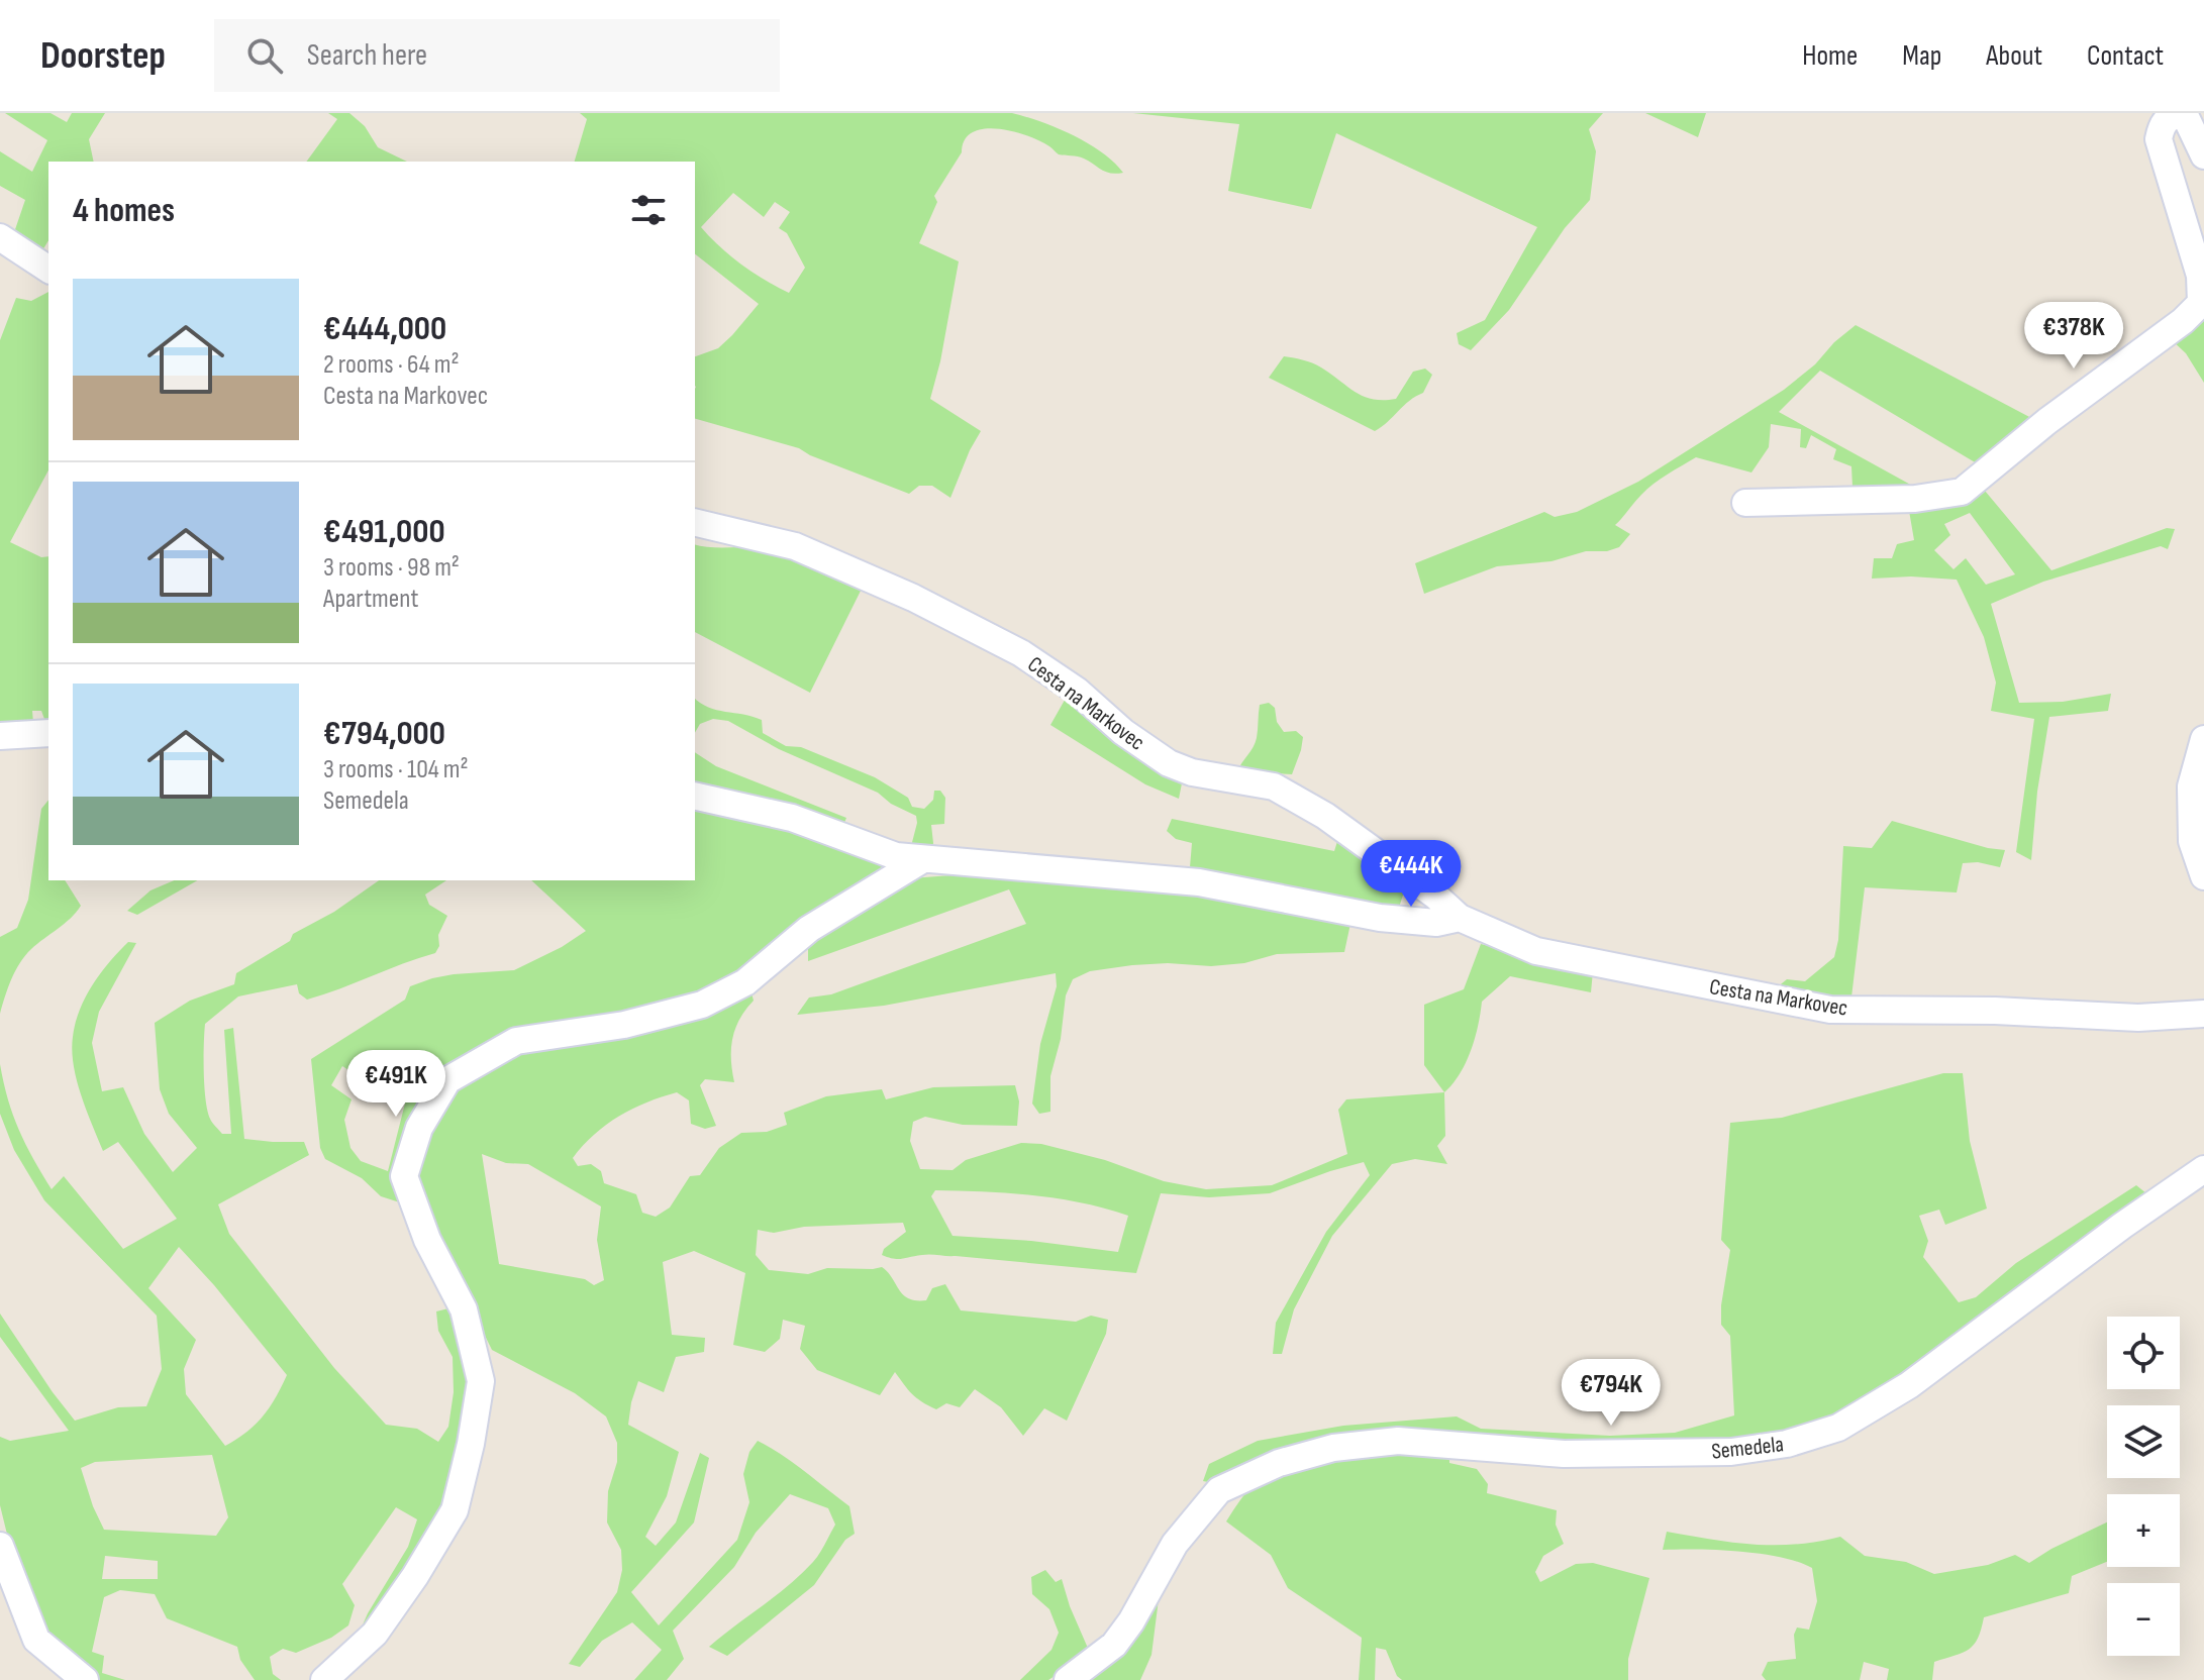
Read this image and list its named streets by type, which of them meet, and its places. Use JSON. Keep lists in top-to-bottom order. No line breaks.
{"streets":{"street":["Cesta na Markovec","Semedela"]},"page":{"header":"Doorstep","search":"Search here","nav":["Home","Map","About","Contact"],"heading":"4 homes","list":[{"name":"€444,000","note":"2 rooms · 64 m² · Cesta na Markovec"},{"name":"€491,000","note":"3 rooms · 98 m² · Apartment"},{"name":"€794,000","note":"3 rooms · 104 m² · Semedela"}],"price":["€378K","€444K","€491K","€794K"],"map_buttons":["+","−"]}}
